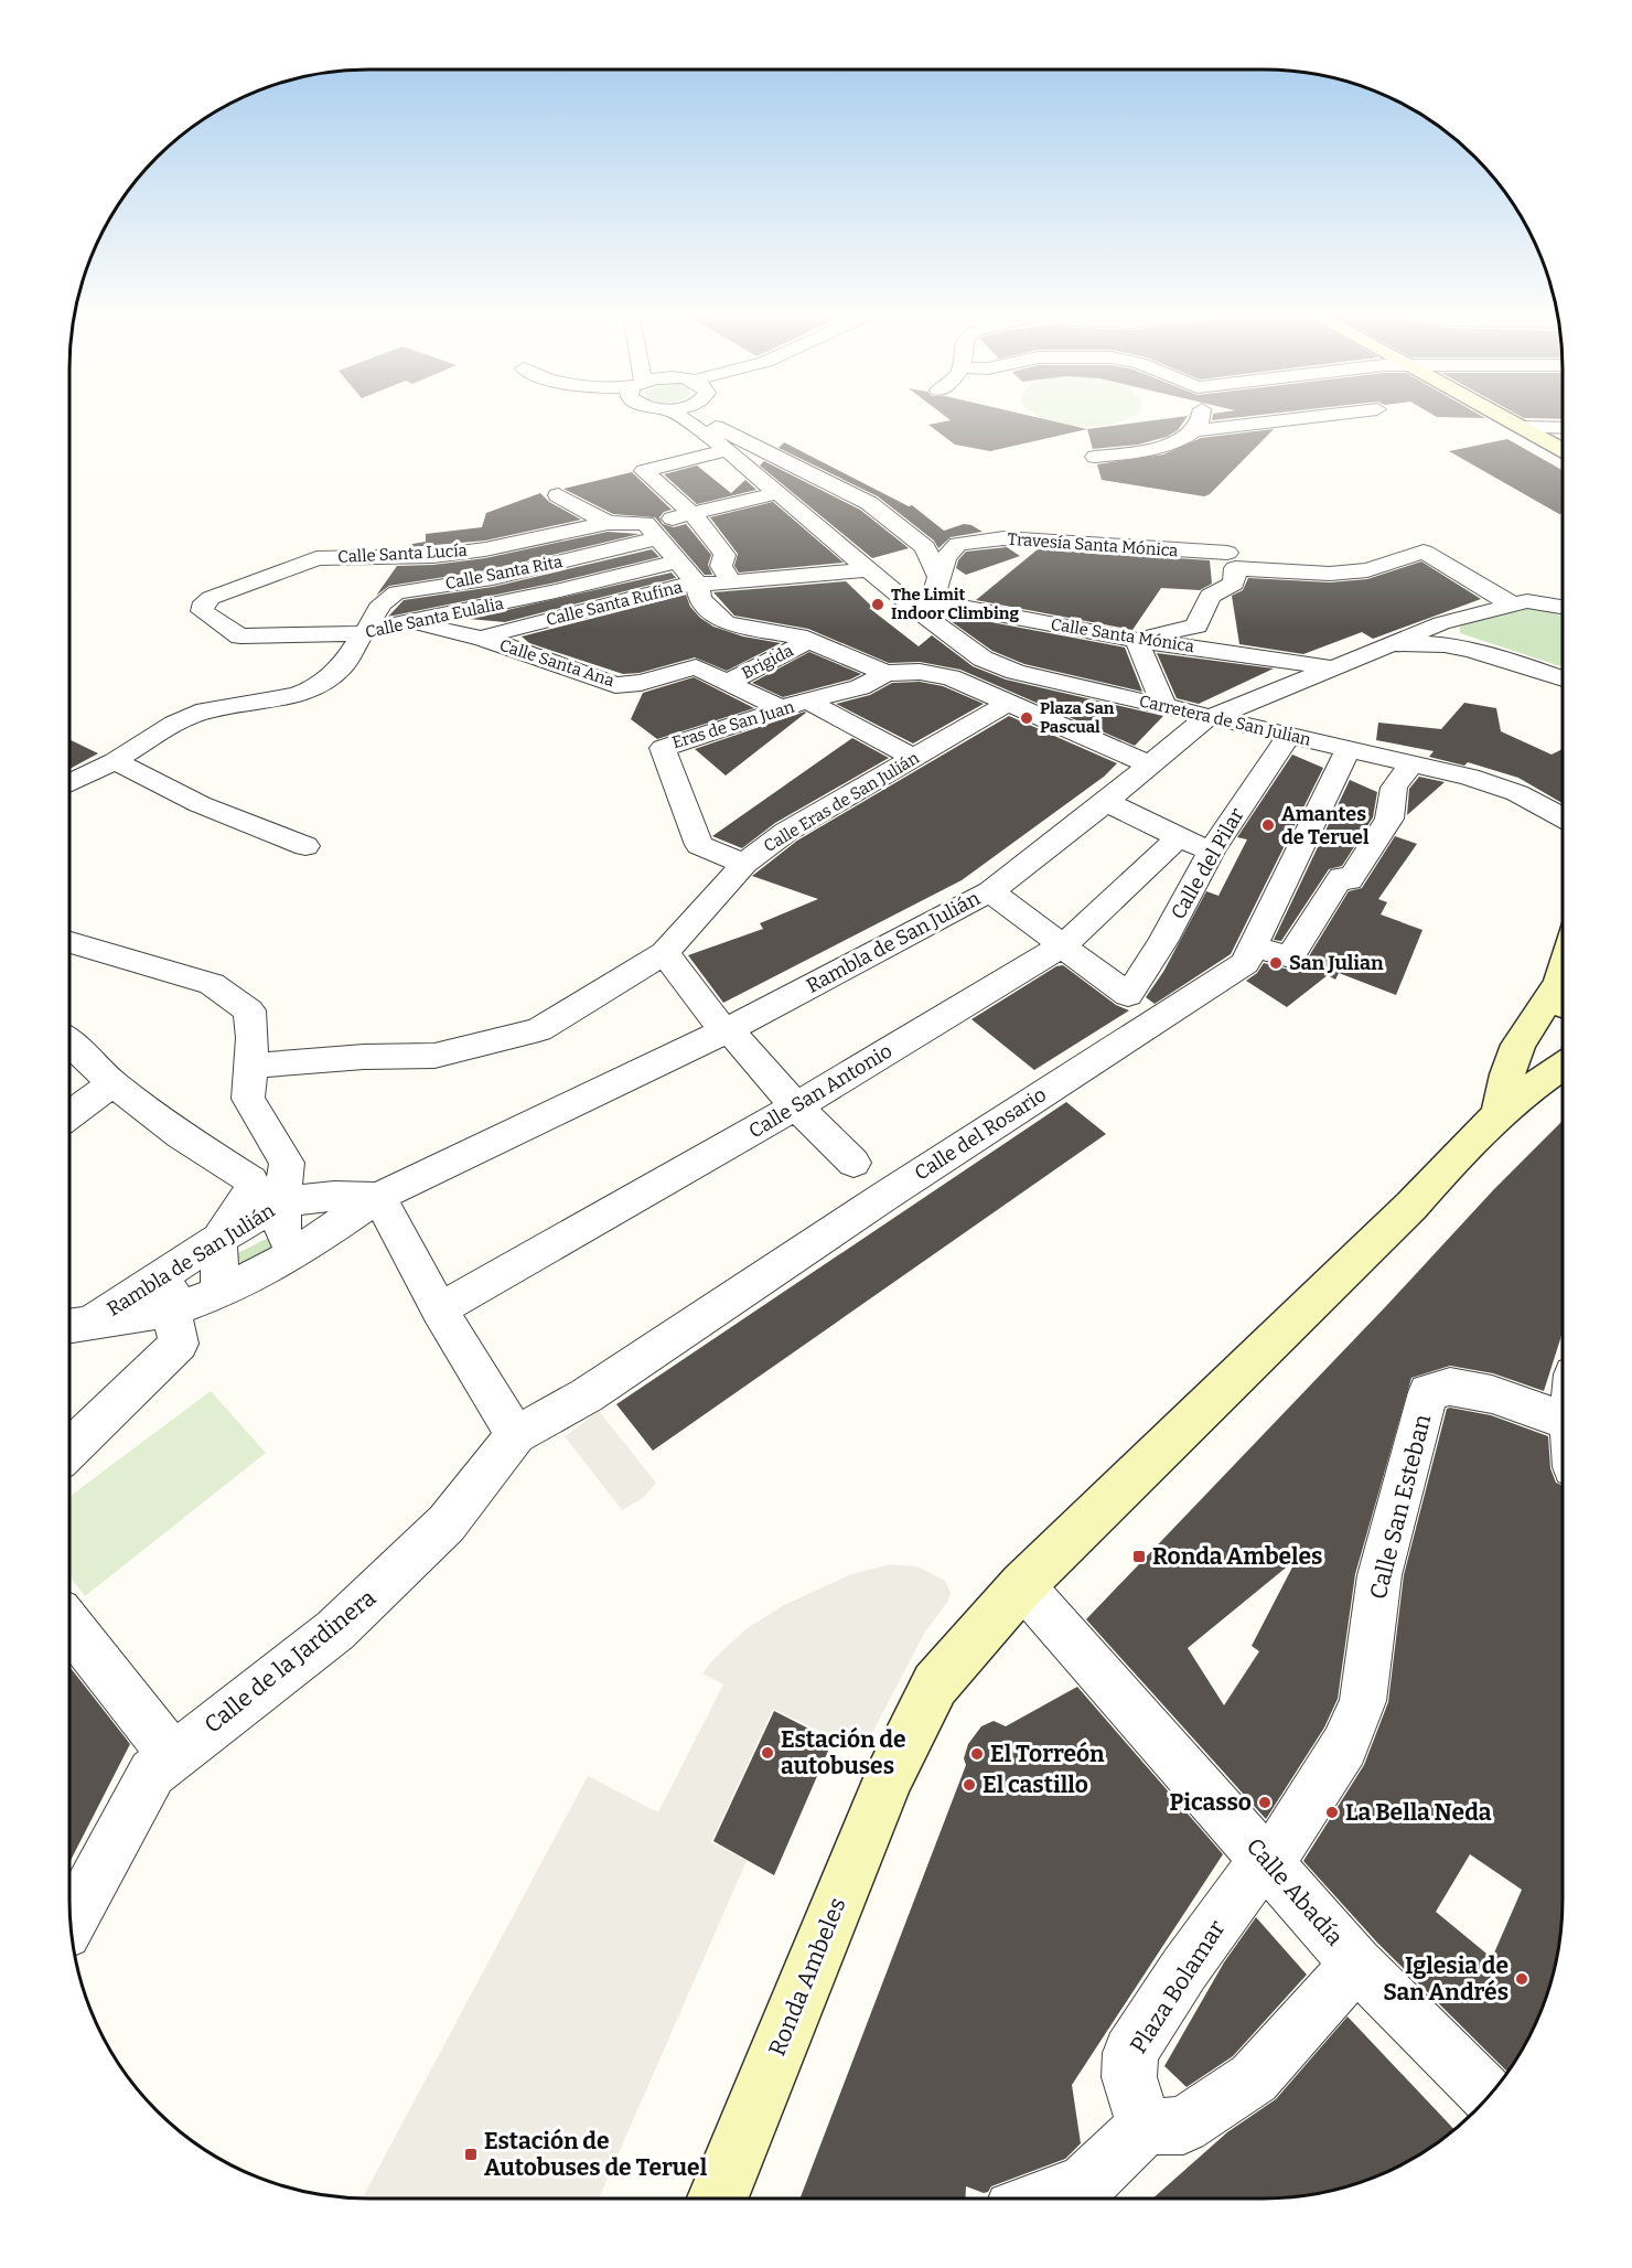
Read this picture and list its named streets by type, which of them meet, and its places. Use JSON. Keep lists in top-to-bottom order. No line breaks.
{"streets":{"main road":["Ronda Ambeles"],"street":["Travesía Santa Mónica","Calle Santa Lucía","Calle Santa Rita","Calle Santa Rufina","Calle Santa Eulalia","Calle Santa Mónica","Brigida","Calle Santa Ana","Carretera de San Julian","Eras de San Juan","Calle Eras de San Julián","Calle del Pilar","Rambla de San Julián","Calle San Antonio","Calle del Rosario","Calle San Esteban","Calle de la Jardinera","Calle Abadía","Plaza Bolamar"]},"crossings":[["Calle Santa Lucía","Calle Santa Rita"],["Calle Santa Lucía","Calle Santa Eulalia"],["Calle Santa Rita","Calle Santa Eulalia"],["Calle Santa Rufina","Calle Santa Eulalia"],["Calle Santa Rufina","Calle Santa Ana"],["Calle Santa Rufina","Carretera de San Julian"],["Calle Santa Mónica","Carretera de San Julian"],["Calle Santa Mónica","Rambla de San Julián"],["Brigida","Calle Santa Ana"],["Calle Santa Ana","Eras de San Juan"],["Carretera de San Julian","Calle del Pilar"],["Carretera de San Julian","Rambla de San Julián"],["Carretera de San Julian","Calle del Rosario"],["Eras de San Juan","Calle Eras de San Julián"],["Calle del Pilar","Calle San Antonio"],["Calle del Rosario","Calle de la Jardinera"],["Calle San Esteban","Calle Abadía"],["Calle San Esteban","Plaza Bolamar"],["Calle Abadía","Ronda Ambeles"],["Calle Abadía","Plaza Bolamar"]],"places":{"other":["The Limit Indoor Climbing","Plaza San Pascual","Amantes de Teruel","San Julian","Estación de autobuses","El Torreón","El castillo","Picasso","La Bella Neda","Iglesia de San Andrés"],"transit":["Ronda Ambeles","Estación de Autobuses de Teruel"]}}
